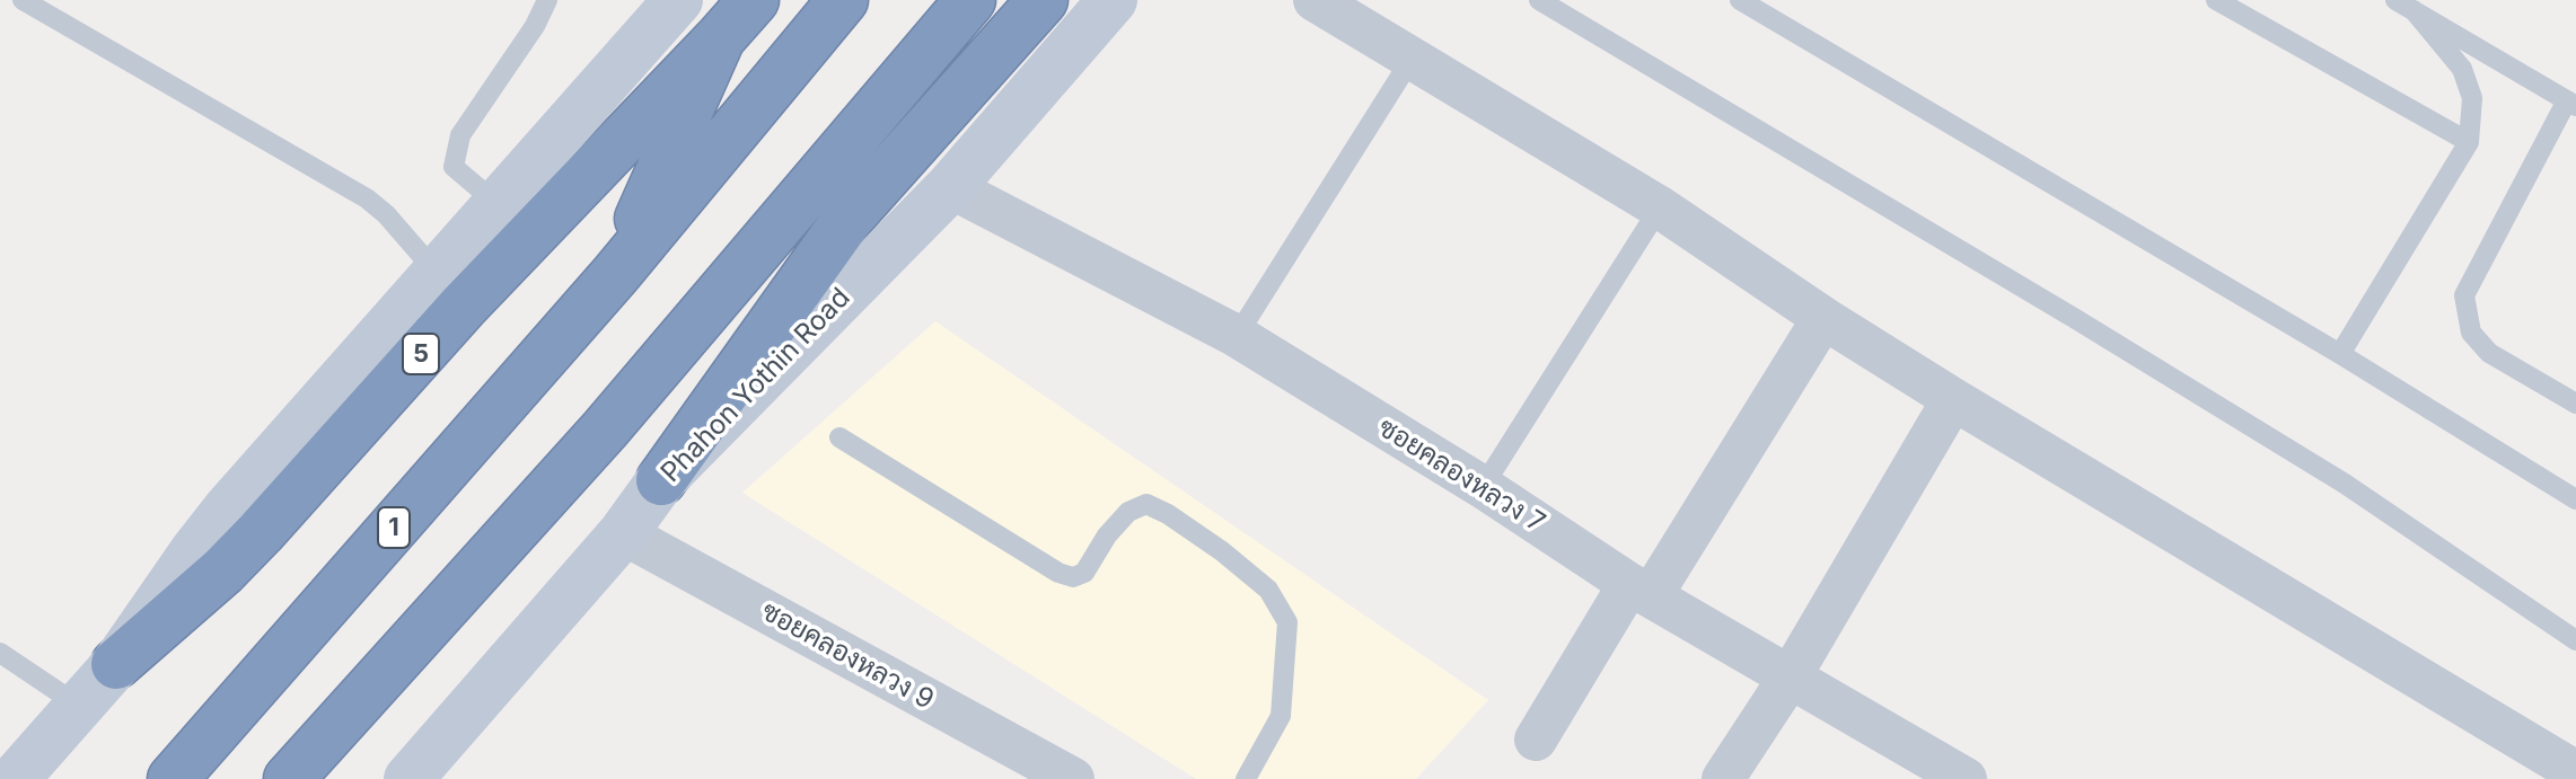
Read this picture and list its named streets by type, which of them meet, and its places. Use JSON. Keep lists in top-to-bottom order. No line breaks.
{"streets":{"highway":["5","1"],"main road":["Phahon Yothin Road"],"street":["ซอยคลองหลวง 7","ซอยคลองหลวง 9"]},"crossings":[["5","1"],["Phahon Yothin Road","ซอยคลองหลวง 7"],["Phahon Yothin Road","ซอยคลองหลวง 9"]]}
